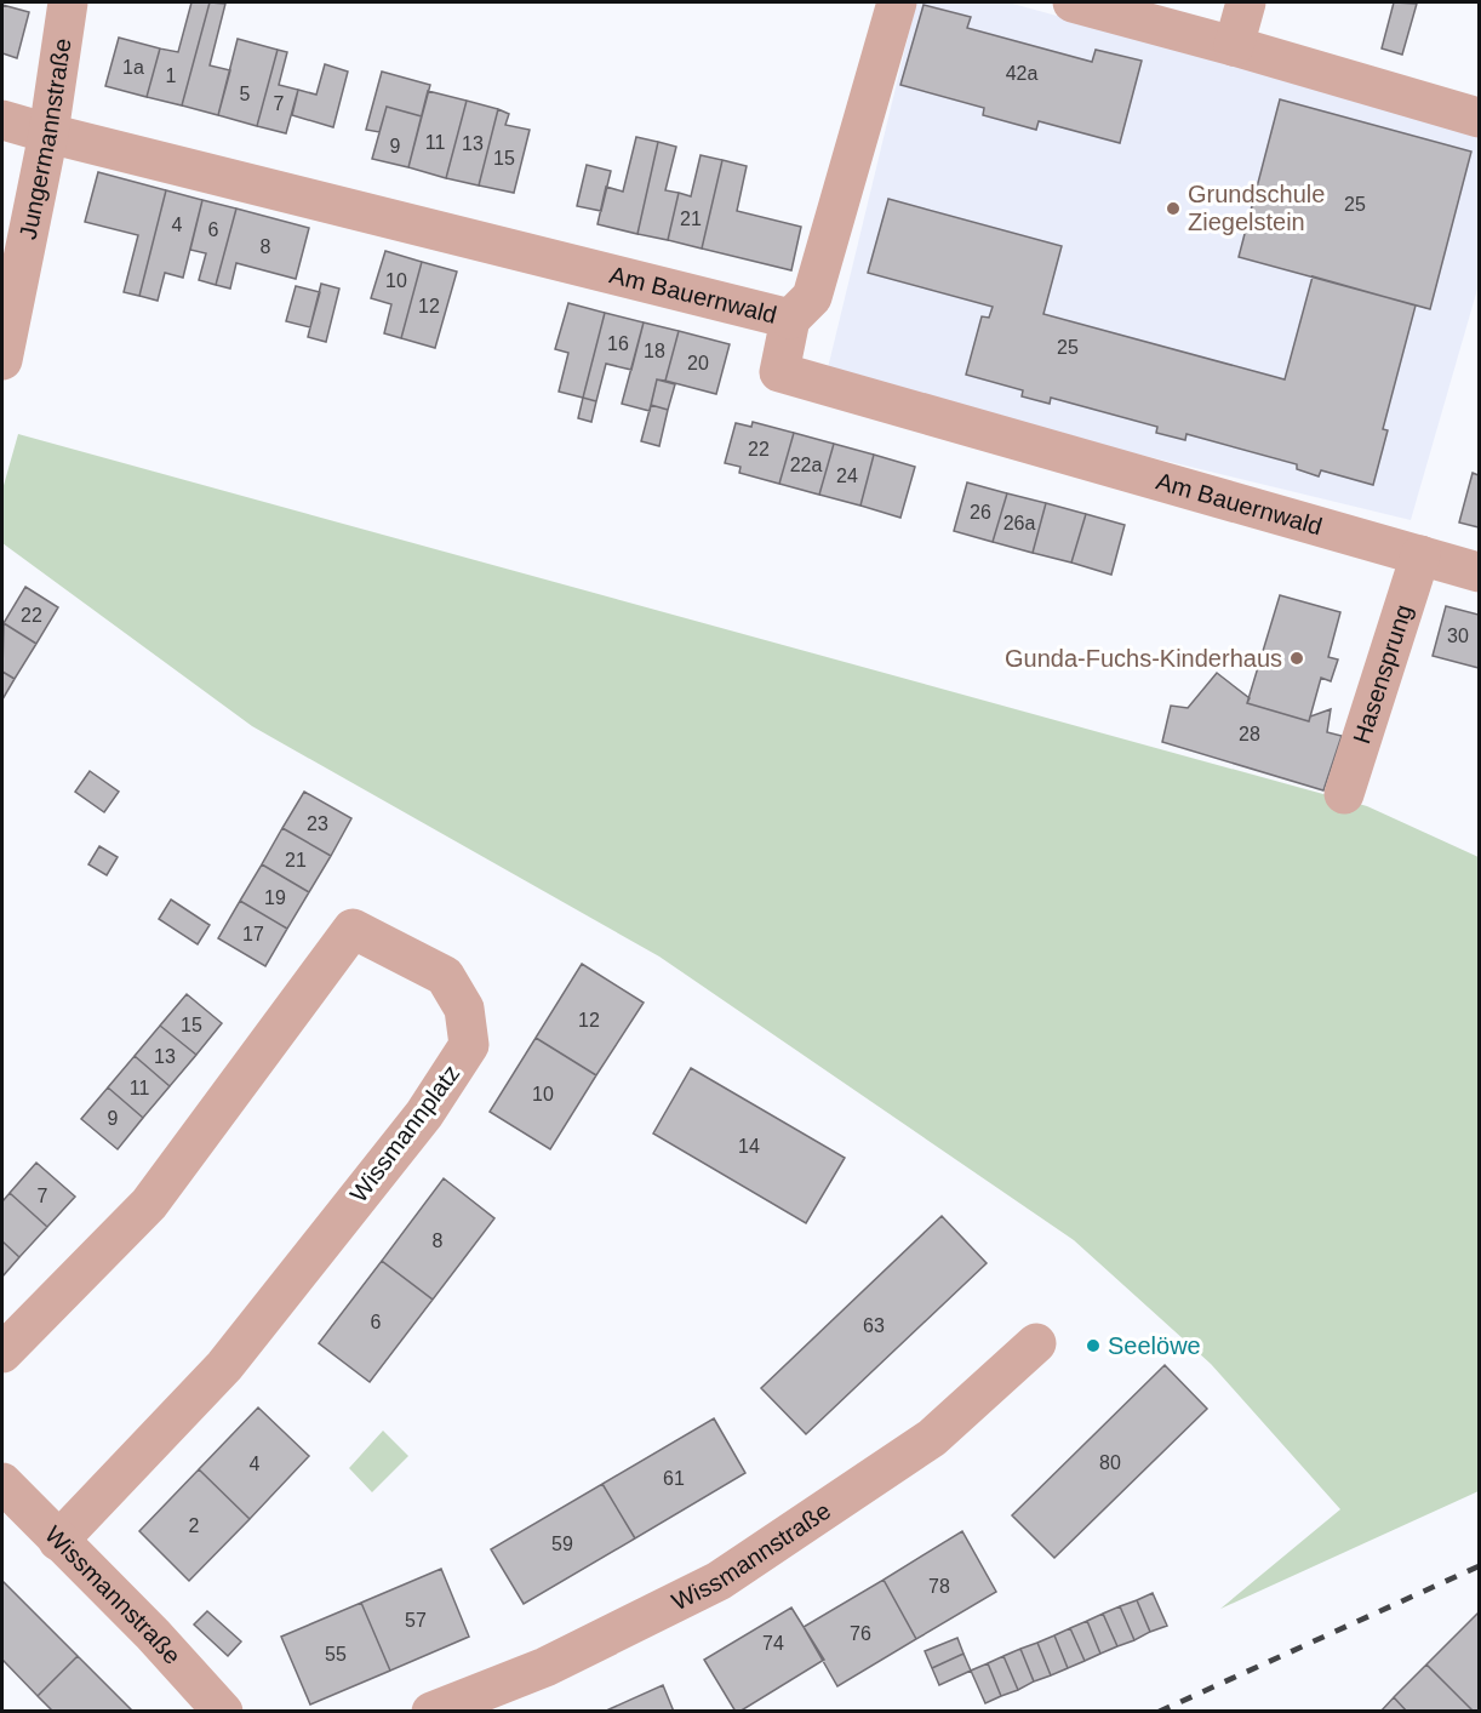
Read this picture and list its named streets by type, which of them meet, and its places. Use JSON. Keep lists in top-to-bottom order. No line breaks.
{"streets":{"street":["Jungermannstraße","Am Bauernwald","Hasensprung","Wissmannplatz","Wissmannstraße"]},"crossings":[["Jungermannstraße","Am Bauernwald"],["Am Bauernwald","Hasensprung"],["Wissmannplatz","Wissmannstraße"]],"places":["Grundschule Ziegelstein","Gunda-Fuchs-Kinderhaus","Seelöwe"],"house_numbers":["1a","42a","1","5","7","11","13","9","15","25","21","4","6","8","10","12","16","25","18","20","22","22a","24","26","26a","22","30","28","23","21","19","17","12","15","13","11","10","9","14","7","8","6","63","80","4","61","2","59","78","57","76","74","55"]}
